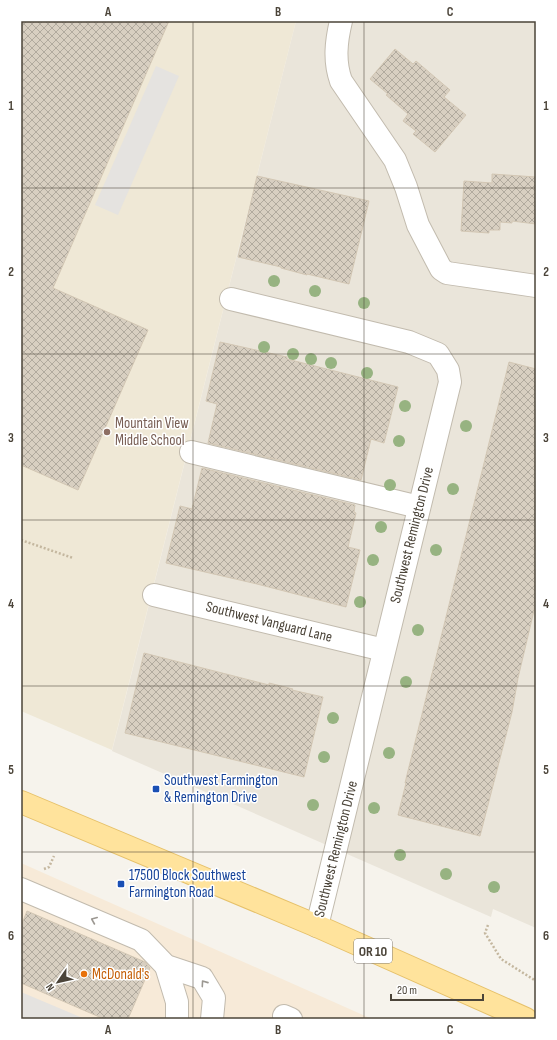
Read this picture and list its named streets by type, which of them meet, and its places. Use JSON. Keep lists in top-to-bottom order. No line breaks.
{"streets":{"main road":["OR 10"],"street":["Southwest Remington Drive","Southwest Vanguard Lane"]},"crossings":[["Southwest Remington Drive","Southwest Vanguard Lane"],["Southwest Remington Drive","OR 10"]],"places":{"other":["Mountain View Middle School","McDonald's"],"transit":["Southwest Farmington & Remington Drive","17500 Block Southwest Farmington Road"]},"scale_bar":"20 m","north":"bottom left","grid":{"columns":["A","B","C"],"rows":["1","2","3","4","5","6"]}}
